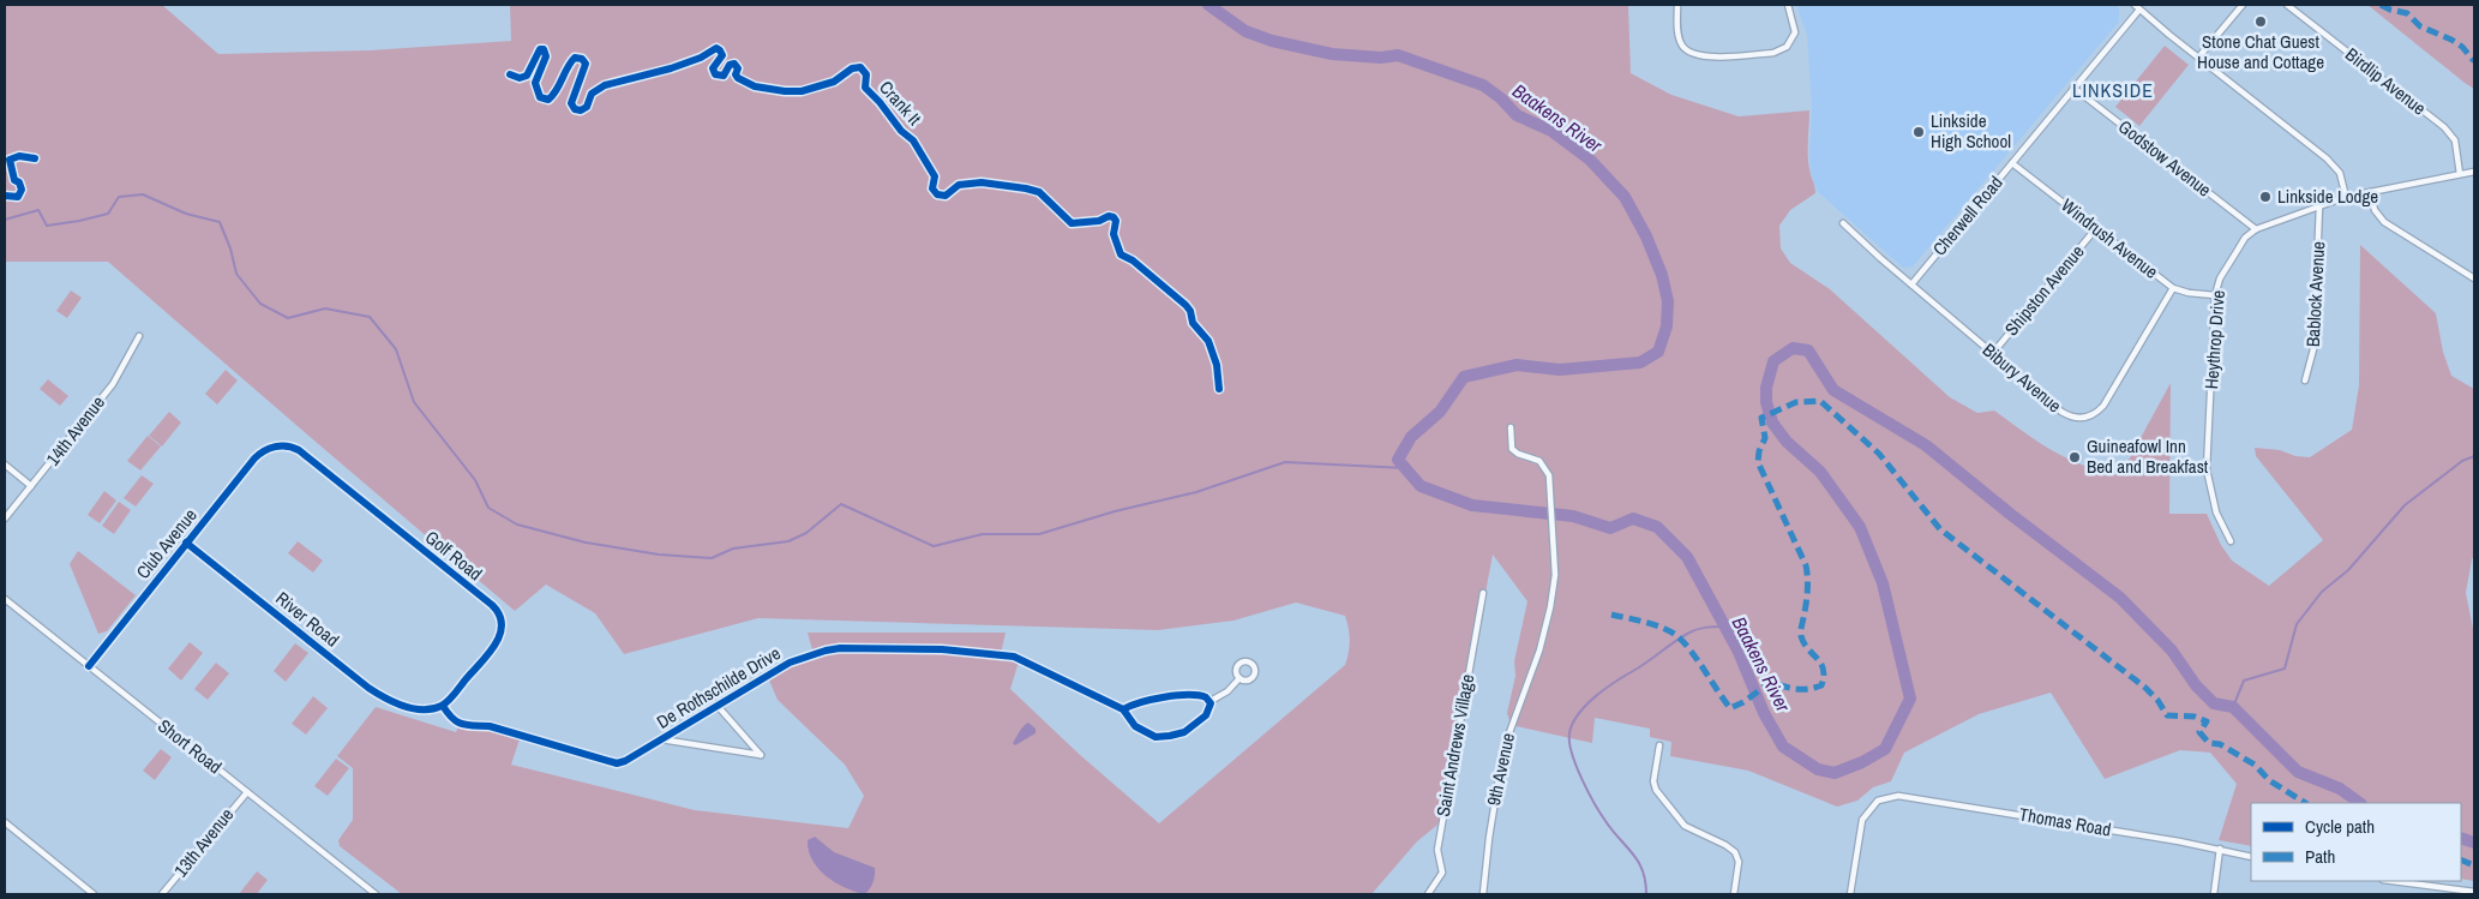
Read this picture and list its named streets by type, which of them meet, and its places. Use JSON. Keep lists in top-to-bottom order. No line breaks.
{"streets":{"street":["Birdlip Avenue","Godstow Avenue","Cherwell Road","Windrush Avenue","Shipston Avenue","Bablock Avenue","Heythrop Drive","Bibury Avenue","14th Avenue","Club Avenue","Golf Road","River Road","De Rothschilde Drive","Saint Andrews Village","Short Road","9th Avenue","Thomas Road","13th Avenue"],"cycle path":["Crank It"]},"crossings":[["Birdlip Avenue","Heythrop Drive"],["Godstow Avenue","Cherwell Road"],["Godstow Avenue","Heythrop Drive"],["Cherwell Road","Windrush Avenue"],["Cherwell Road","Bibury Avenue"],["Windrush Avenue","Shipston Avenue"],["Windrush Avenue","Heythrop Drive"],["Windrush Avenue","Bibury Avenue"],["Shipston Avenue","Bibury Avenue"],["Bablock Avenue","Heythrop Drive"],["Club Avenue","Golf Road"],["Club Avenue","River Road"],["Club Avenue","Short Road"],["Golf Road","River Road"],["Golf Road","De Rothschilde Drive"],["River Road","De Rothschilde Drive"],["Short Road","13th Avenue"]],"districts":["LINKSIDE"],"water":["Baakens River"],"places":["Stone Chat Guest House and Cottage","Linkside High School","Linkside Lodge","Guineafowl Inn Bed and Breakfast"],"legend":["Cycle path","Path"]}
